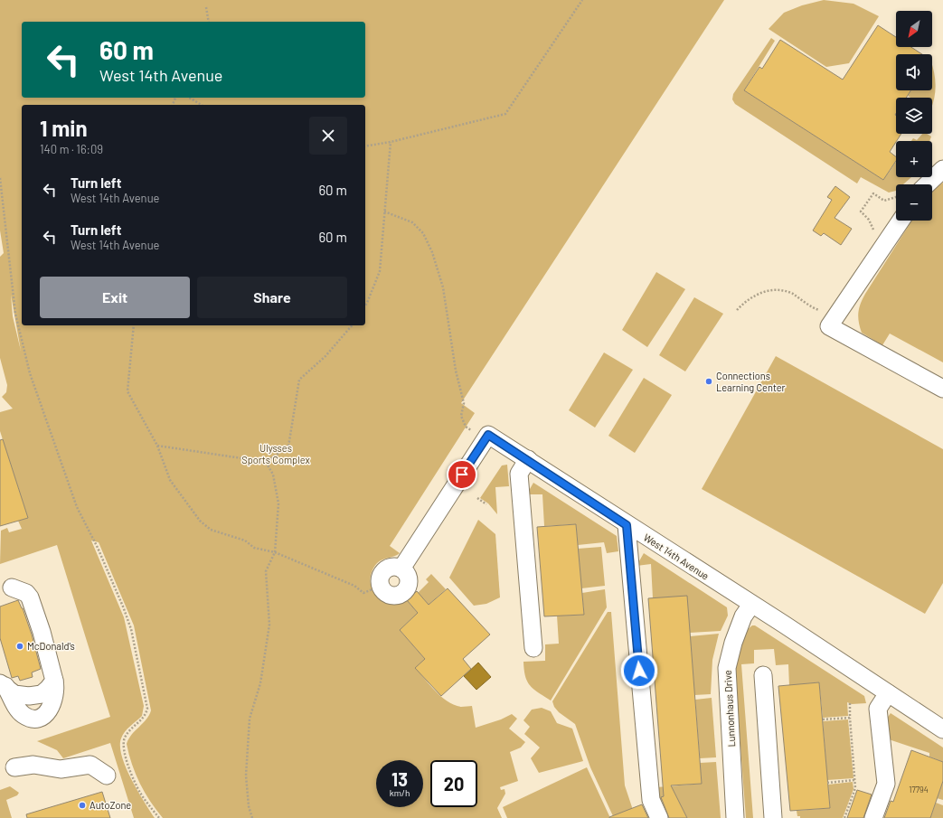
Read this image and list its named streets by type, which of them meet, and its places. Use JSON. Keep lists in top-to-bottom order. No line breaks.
{"streets":{"street":["West 14th Avenue","Lunnonhaus Drive"]},"crossings":[["West 14th Avenue","Lunnonhaus Drive"]],"parks":["Ulysses Sports Complex"],"places":["Connections Learning Center","McDonald's","AutoZone"],"house_numbers":["17794"],"north":"bottom left","page":{"map_buttons":["+","−"],"turn":["60 m","West 14th Avenue"],"heading":["1 min","140 m · 16:09"],"list":[{"name":"Turn left","note":"West 14th Avenue","value":"60 m"},{"name":"Turn left","note":"West 14th Avenue","value":"60 m"}],"buttons":["Exit","Share"],"speed":"13 km/h","limit":"20"}}
